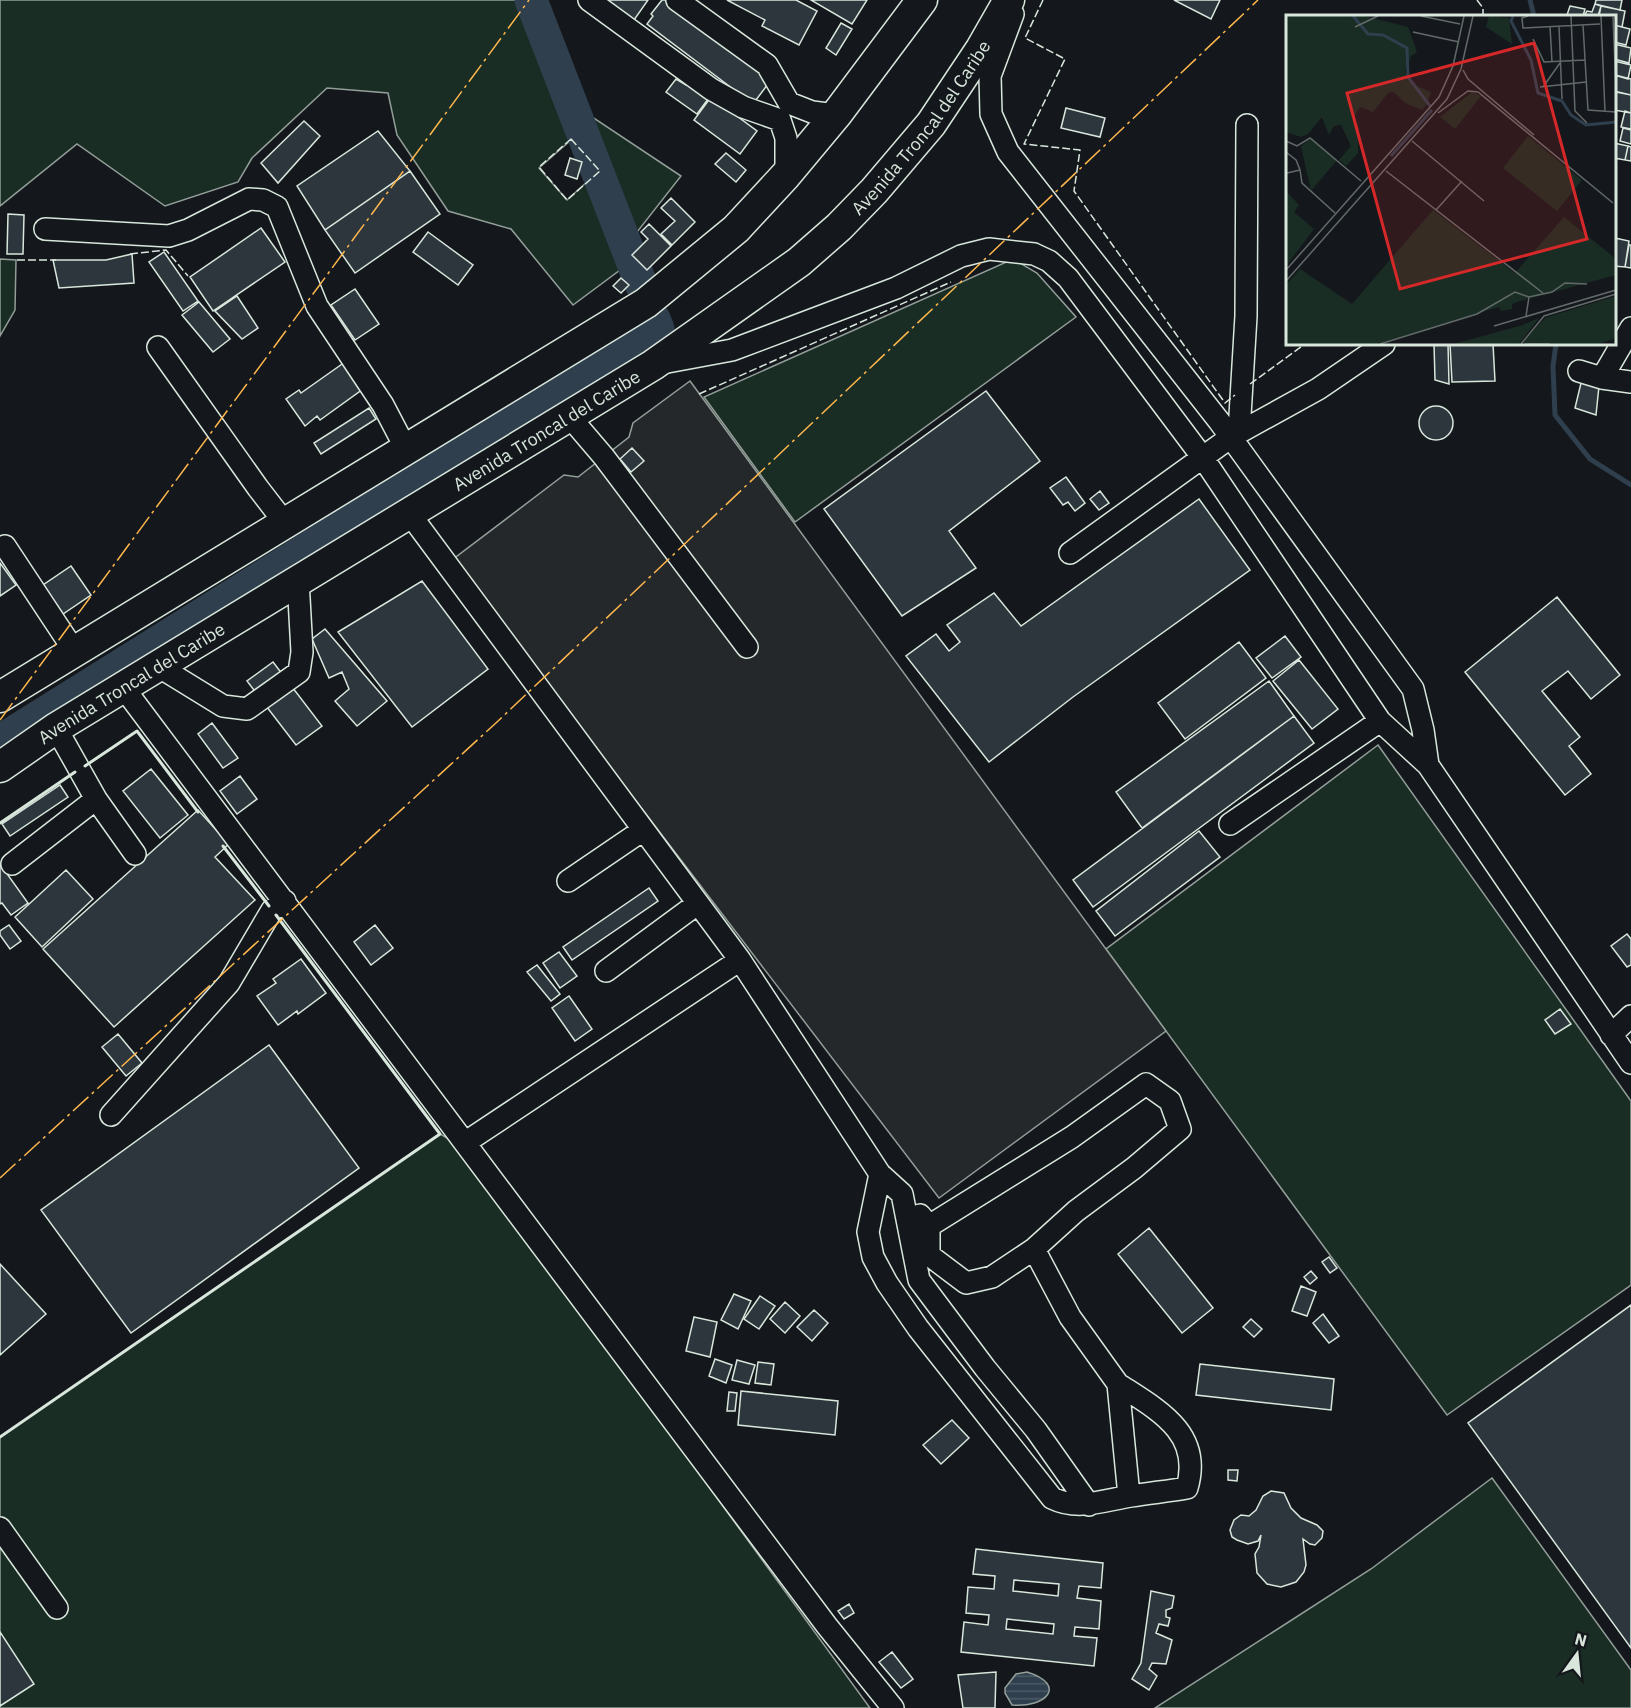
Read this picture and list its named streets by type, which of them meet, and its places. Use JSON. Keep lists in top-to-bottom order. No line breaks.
{"streets":{"highway":["Avenida Troncal del Caribe"]},"north":"top"}
